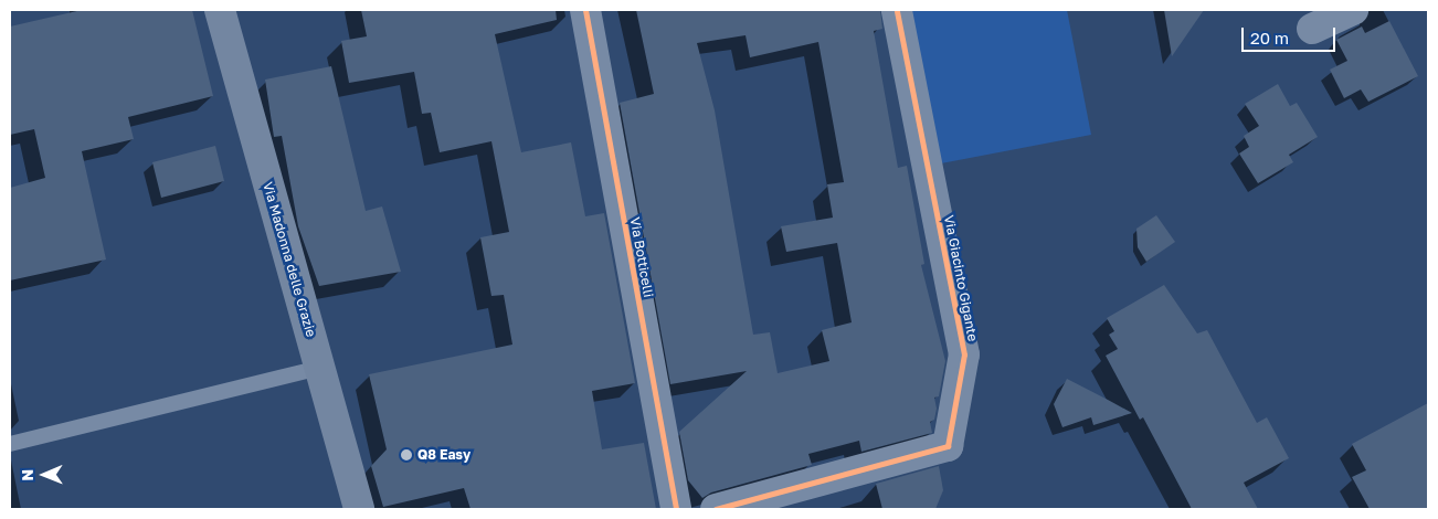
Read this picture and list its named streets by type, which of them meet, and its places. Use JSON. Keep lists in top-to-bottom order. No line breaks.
{"streets":{"main road":["Via Madonna delle Grazie"],"street":["Via Botticelli","Via Giacinto Gigante"]},"places":["Q8 Easy"],"scale_bar":"20 m","north":"left"}
